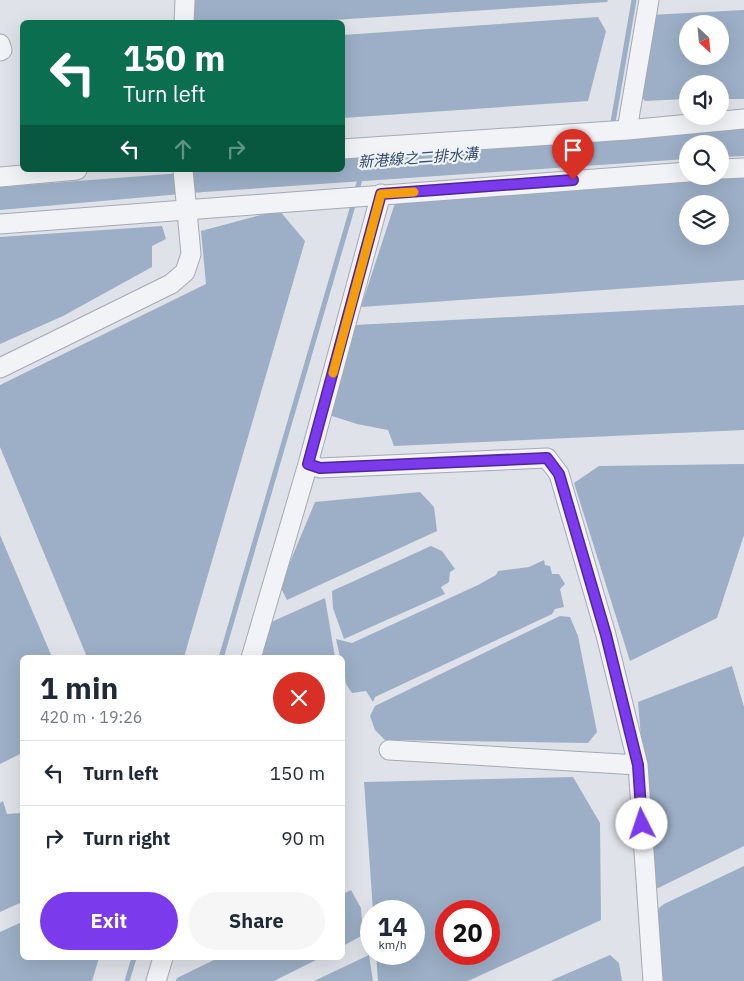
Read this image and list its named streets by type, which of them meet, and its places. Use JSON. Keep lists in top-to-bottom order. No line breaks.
{"water":["新港線之二排水溝"],"north":"bottom right","page":{"turn":["150 m","Turn left"],"heading":["1 min","420 m · 19:26"],"list":[{"name":"Turn left","value":"150 m"},{"name":"Turn right","value":"90 m"}],"buttons":["Exit","Share"],"speed":"14 km/h","limit":"20"}}
